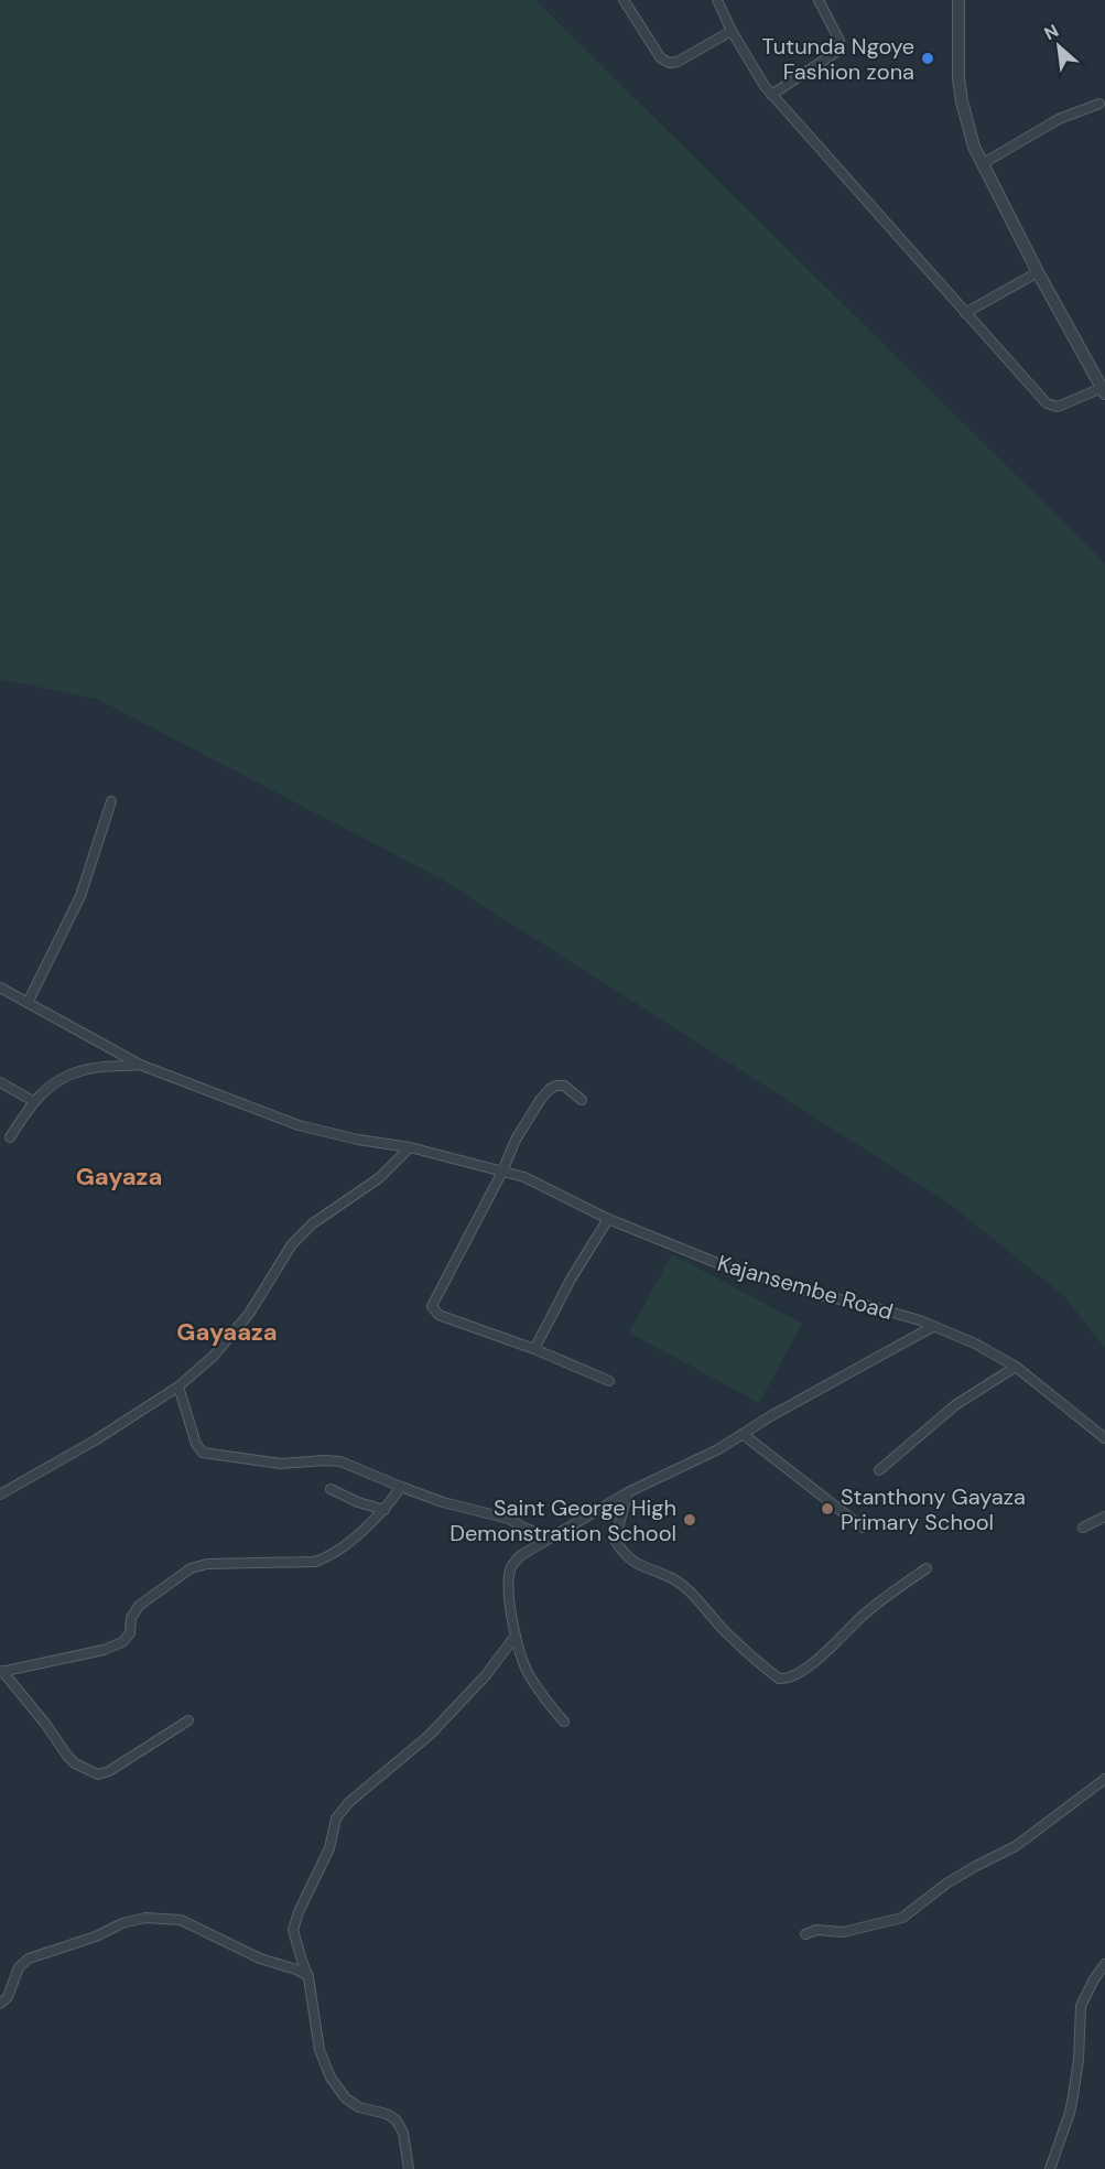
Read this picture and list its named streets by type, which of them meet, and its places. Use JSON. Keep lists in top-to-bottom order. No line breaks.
{"streets":{"street":["Kajansembe Road"]},"districts":["Gayaza","Gayaaza"],"places":["Tutunda Ngoye Fashion zona","Stanthony Gayaza Primary School","Saint George High Demonstration School"],"north":"top left"}
